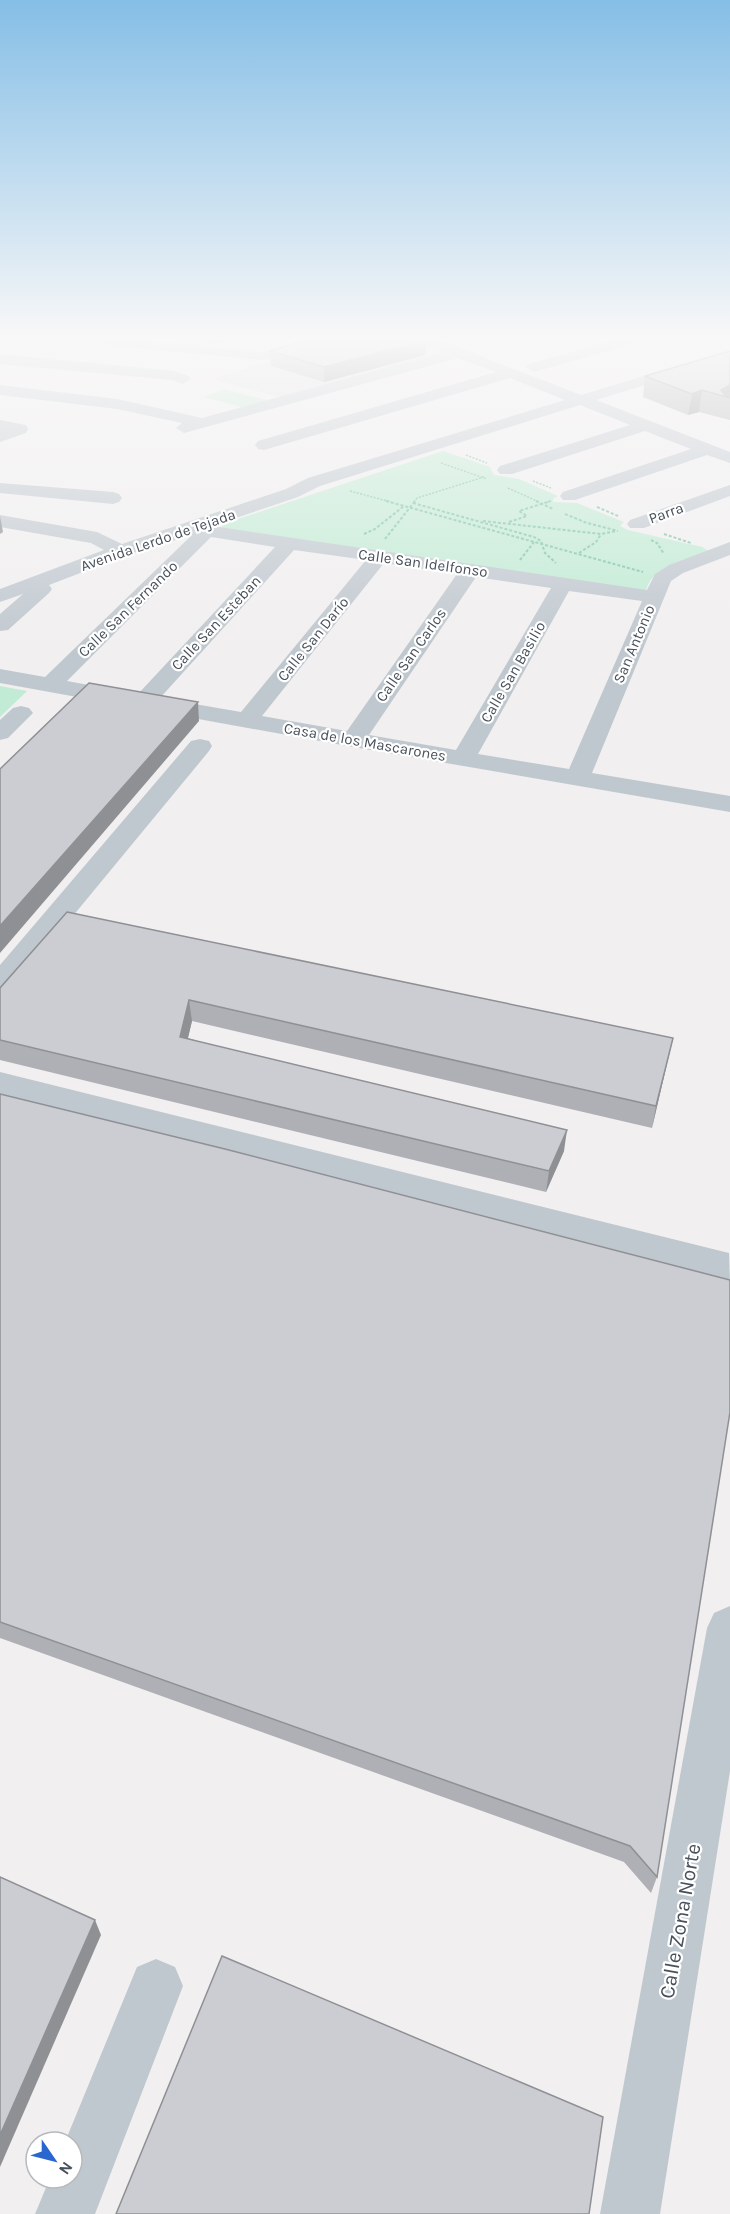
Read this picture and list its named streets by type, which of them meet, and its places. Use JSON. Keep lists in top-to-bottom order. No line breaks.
{"streets":{"street":["Parra","Avenida Lerdo de Tejada","Calle San Idelfonso","Calle San Fernando","Calle San Esteban","Calle San Darío","San Antonio","Calle San Carlos","Calle San Basilio","Casa de los Mascarones","Calle Zona Norte"]},"crossings":[["Avenida Lerdo de Tejada","Calle San Idelfonso"],["Avenida Lerdo de Tejada","Calle San Fernando"],["Calle San Idelfonso","Calle San Fernando"],["Calle San Idelfonso","Calle San Esteban"],["Calle San Idelfonso","Calle San Darío"],["Calle San Idelfonso","San Antonio"],["Calle San Idelfonso","Calle San Carlos"],["Calle San Idelfonso","Calle San Basilio"],["Calle San Fernando","Casa de los Mascarones"],["Calle San Esteban","Casa de los Mascarones"],["Calle San Darío","Casa de los Mascarones"],["San Antonio","Casa de los Mascarones"],["Calle San Carlos","Casa de los Mascarones"],["Calle San Basilio","Casa de los Mascarones"]],"north":"bottom right"}
